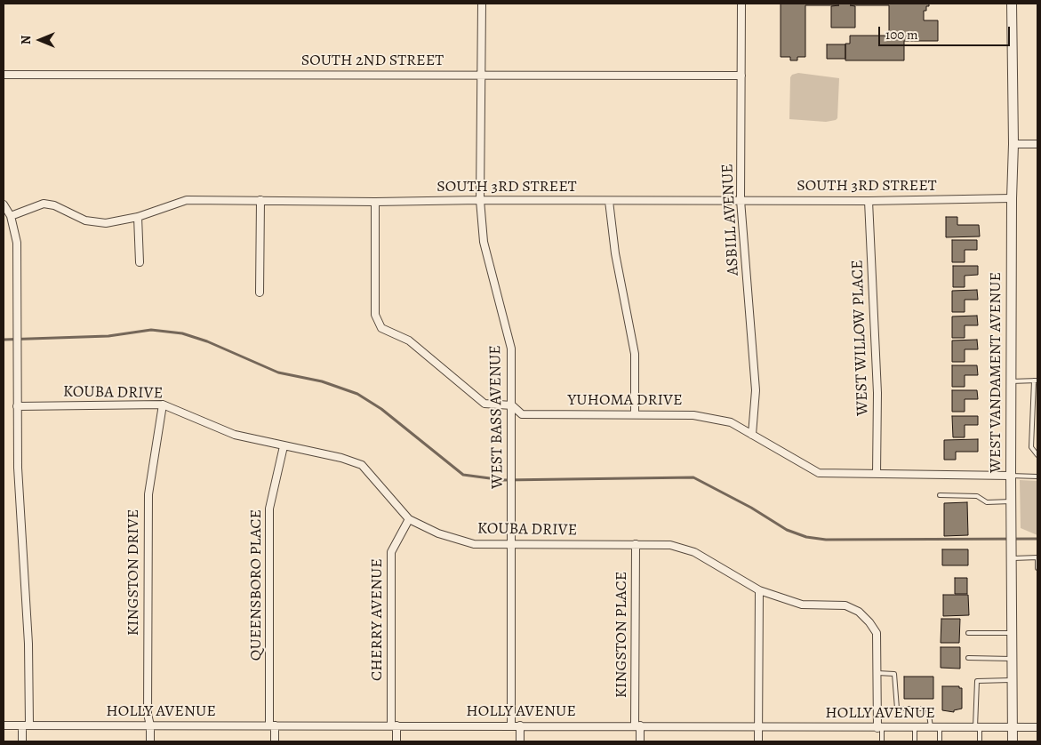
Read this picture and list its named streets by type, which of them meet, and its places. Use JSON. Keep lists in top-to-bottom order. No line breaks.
{"streets":{"street":["SOUTH 2ND STREET","SOUTH 3RD STREET","ASBILL AVENUE","WEST WILLOW PLACE","WEST VANDAMENT AVENUE","KOUBA DRIVE","YUHOMA DRIVE","WEST BASS AVENUE","KINGSTON DRIVE","QUEENSBORO PLACE","CHERRY AVENUE","KINGSTON PLACE","HOLLY AVENUE"]},"crossings":[["SOUTH 2ND STREET","ASBILL AVENUE"],["SOUTH 2ND STREET","WEST BASS AVENUE"],["SOUTH 3RD STREET","ASBILL AVENUE"],["SOUTH 3RD STREET","WEST WILLOW PLACE"],["SOUTH 3RD STREET","WEST VANDAMENT AVENUE"],["SOUTH 3RD STREET","YUHOMA DRIVE"],["SOUTH 3RD STREET","WEST BASS AVENUE"],["ASBILL AVENUE","YUHOMA DRIVE"],["WEST WILLOW PLACE","YUHOMA DRIVE"],["WEST VANDAMENT AVENUE","YUHOMA DRIVE"],["WEST VANDAMENT AVENUE","HOLLY AVENUE"],["KOUBA DRIVE","WEST BASS AVENUE"],["KOUBA DRIVE","KINGSTON DRIVE"],["KOUBA DRIVE","QUEENSBORO PLACE"],["KOUBA DRIVE","CHERRY AVENUE"],["KOUBA DRIVE","KINGSTON PLACE"],["KOUBA DRIVE","HOLLY AVENUE"],["YUHOMA DRIVE","WEST BASS AVENUE"],["WEST BASS AVENUE","HOLLY AVENUE"],["KINGSTON DRIVE","HOLLY AVENUE"],["QUEENSBORO PLACE","HOLLY AVENUE"],["CHERRY AVENUE","HOLLY AVENUE"],["KINGSTON PLACE","HOLLY AVENUE"]],"scale_bar":"100 m","north":"left"}
